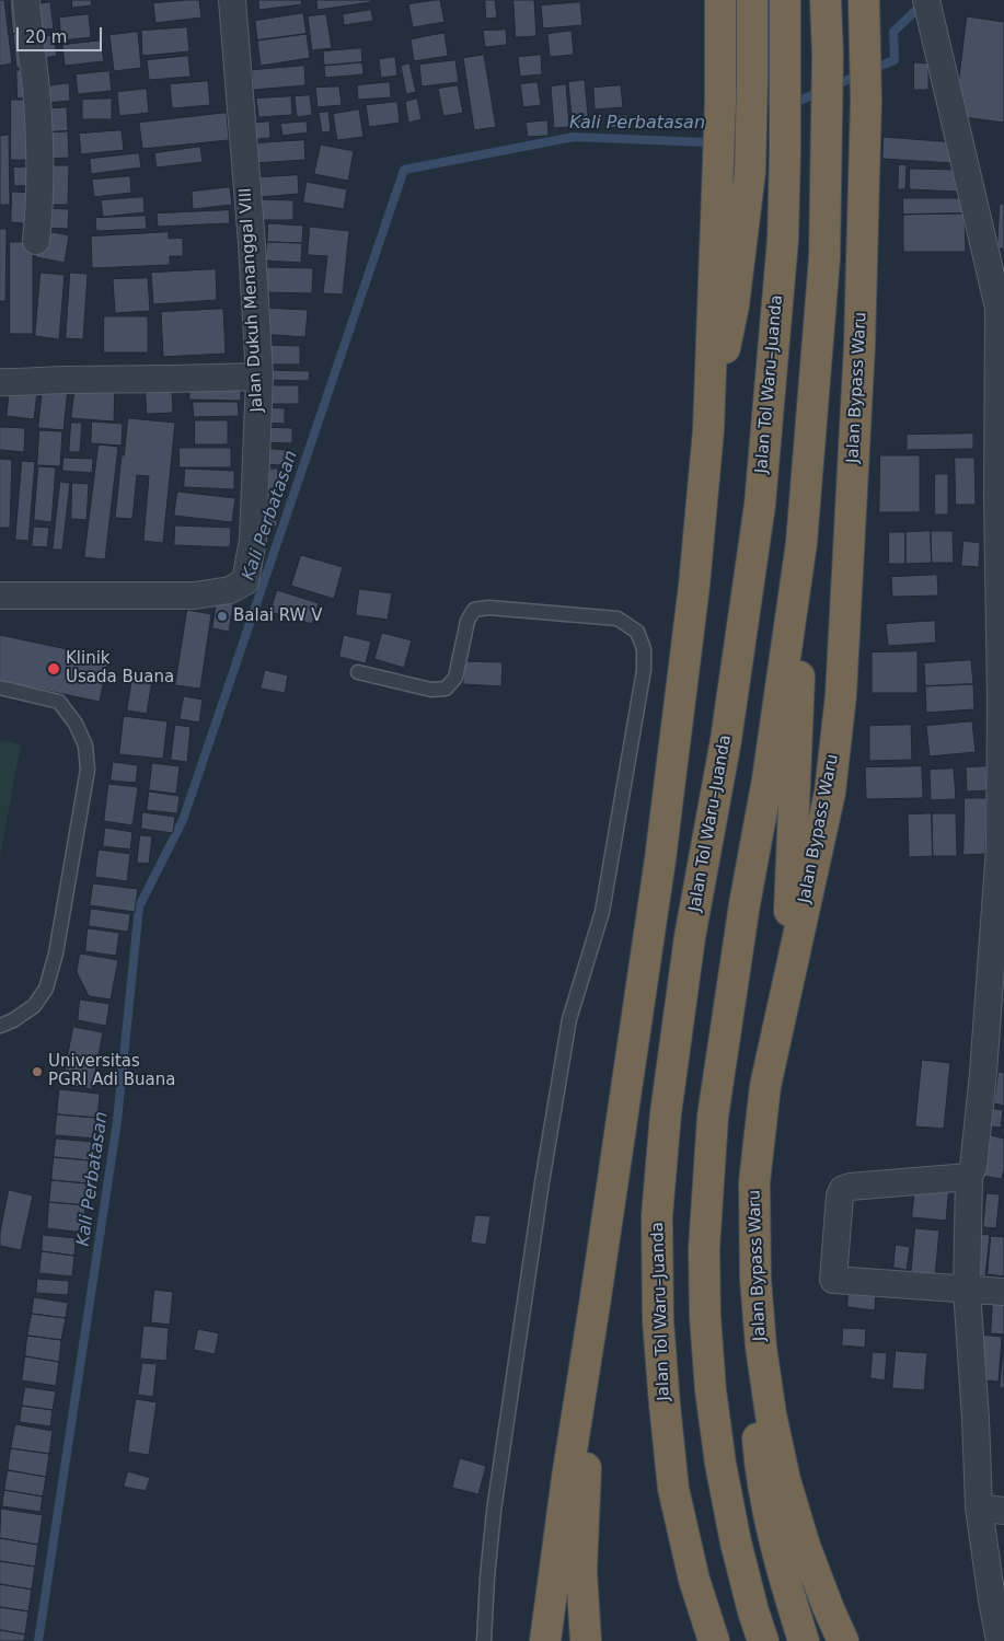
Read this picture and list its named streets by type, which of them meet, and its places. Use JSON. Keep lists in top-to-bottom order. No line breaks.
{"streets":{"highway":["Jalan Tol Waru–Juanda","Jalan Bypass Waru"],"street":["Jalan Dukuh Menanggal VIII"]},"water":["Kali Perbatasan"],"places":["Balai RW V","Klinik Usada Buana","Universitas PGRI Adi Buana"],"scale_bar":"20 m"}
